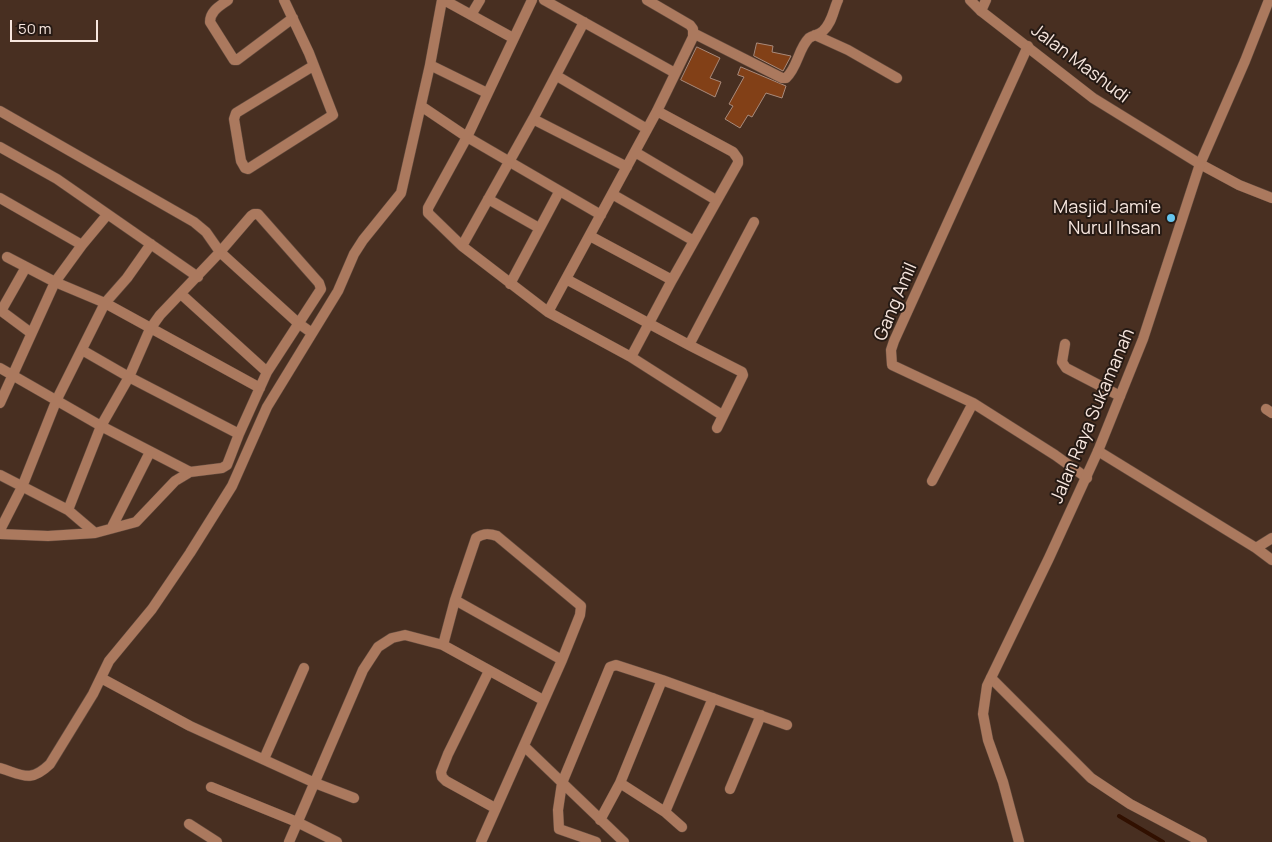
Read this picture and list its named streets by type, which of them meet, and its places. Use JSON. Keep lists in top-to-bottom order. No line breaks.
{"streets":{"street":["Jalan Mashudi","Gang Amil","Jalan Raya Sukamanah"]},"crossings":[["Jalan Mashudi","Gang Amil"],["Jalan Mashudi","Jalan Raya Sukamanah"],["Gang Amil","Jalan Raya Sukamanah"]],"places":["Masjid Jami'e Nurul Ihsan"],"scale_bar":"50 m"}
